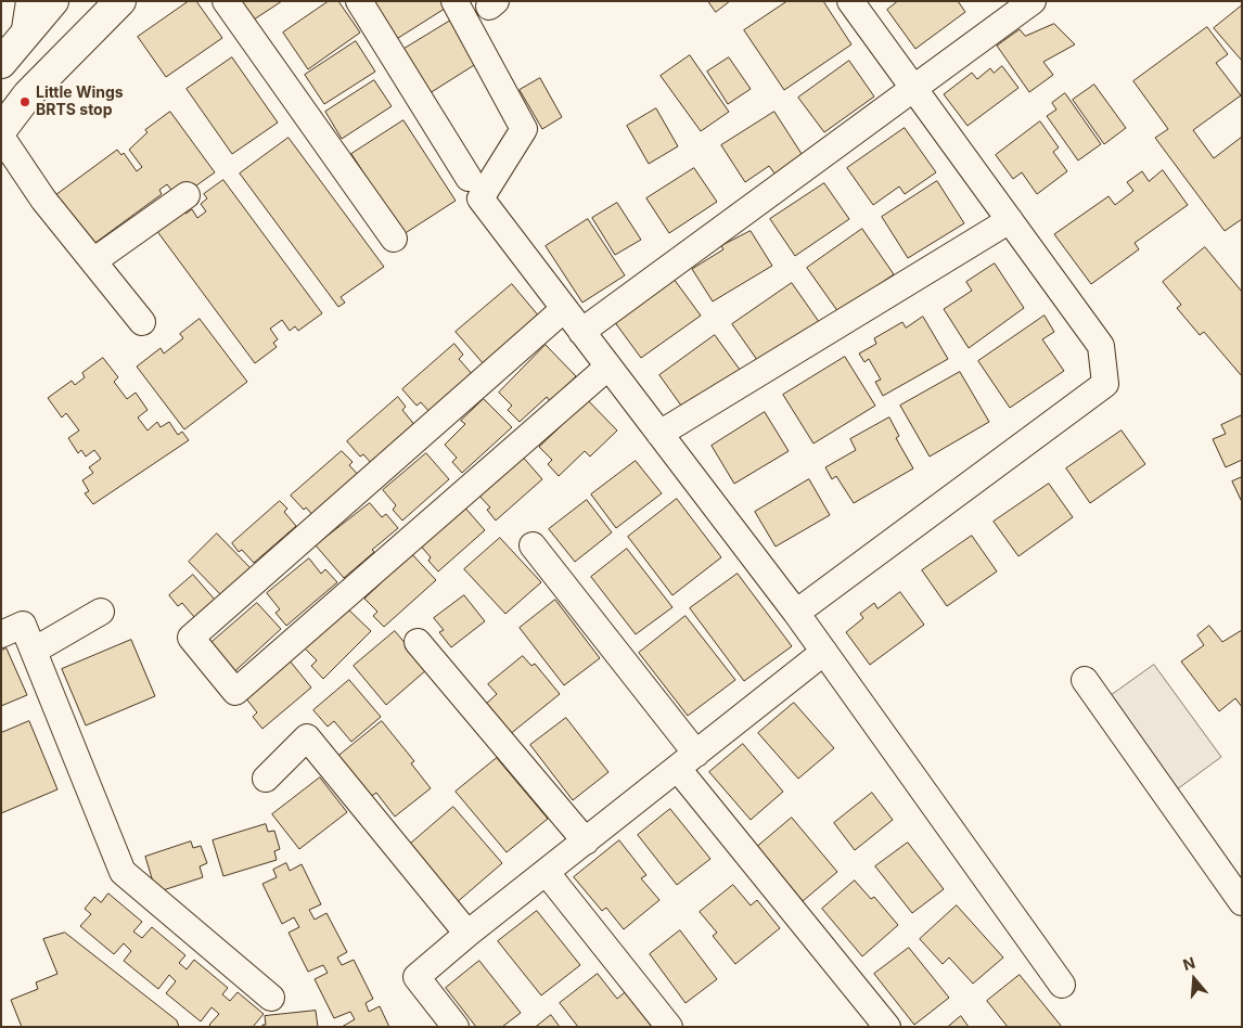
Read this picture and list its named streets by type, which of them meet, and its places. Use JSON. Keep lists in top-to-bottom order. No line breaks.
{"places":["Little Wings BRTS stop"],"north":"top"}
